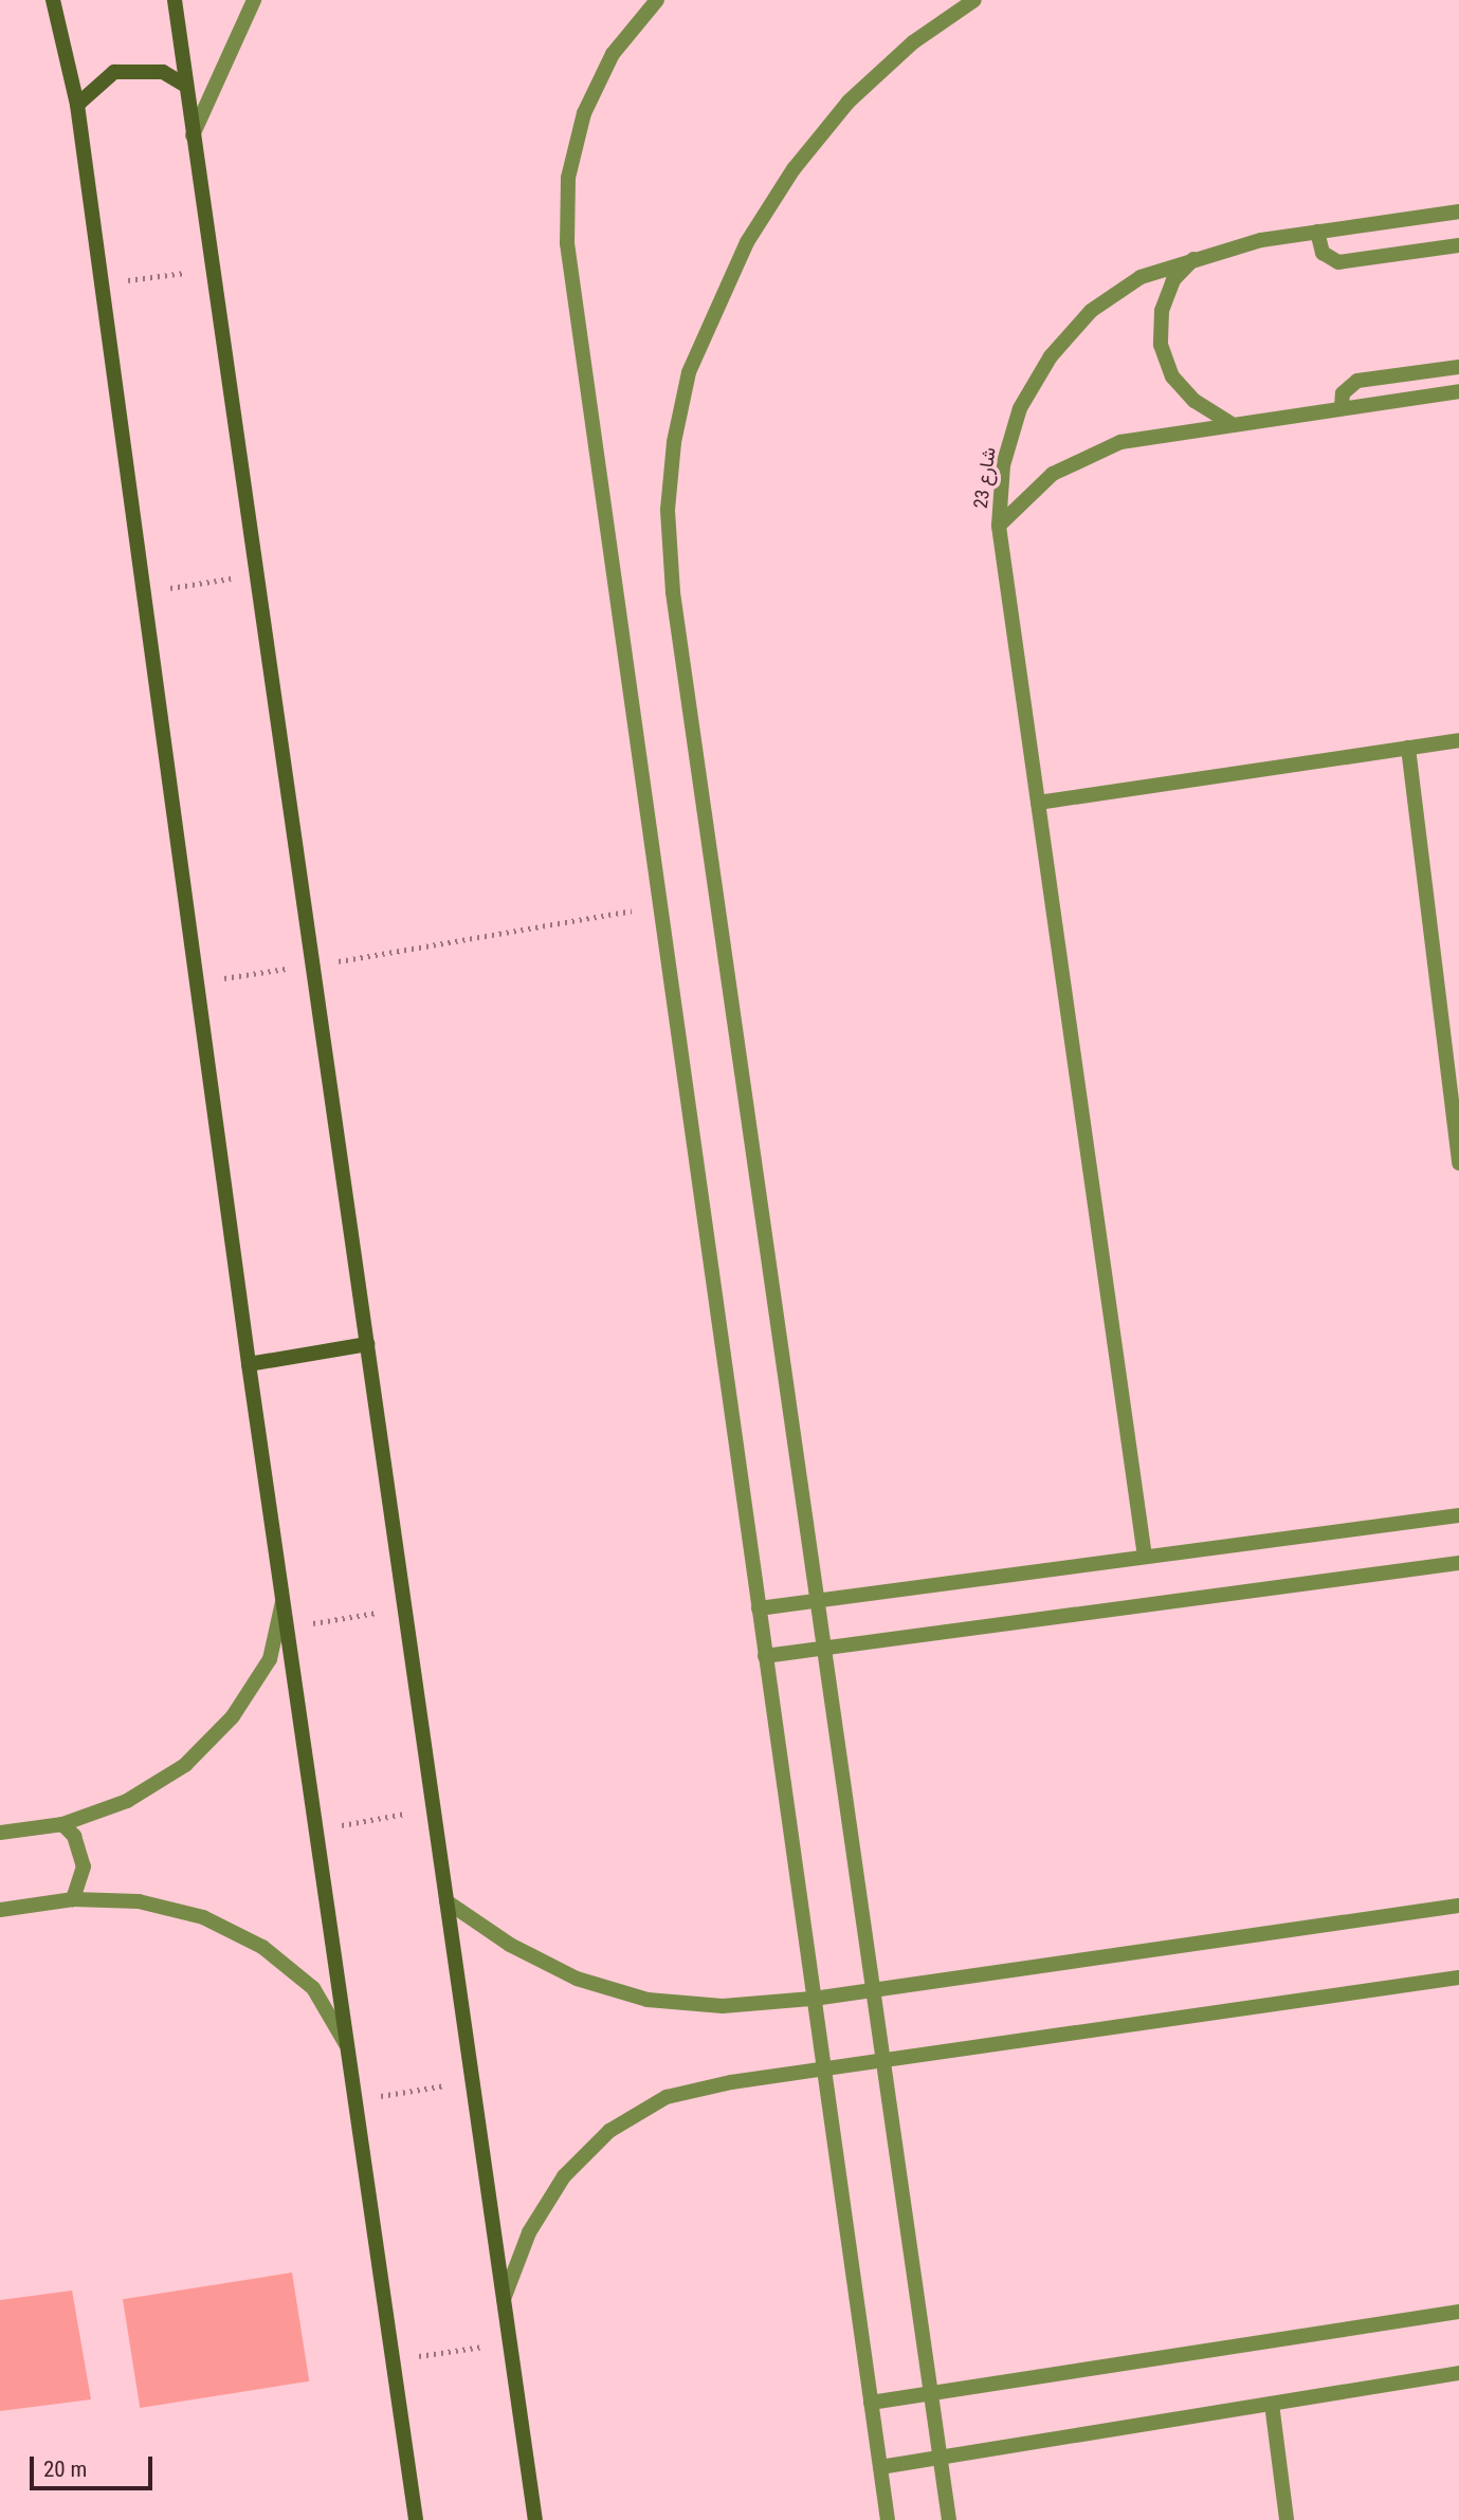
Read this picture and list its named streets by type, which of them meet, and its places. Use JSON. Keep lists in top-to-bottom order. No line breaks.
{"streets":{"street":["شارع 23"]},"scale_bar":"20 m"}
